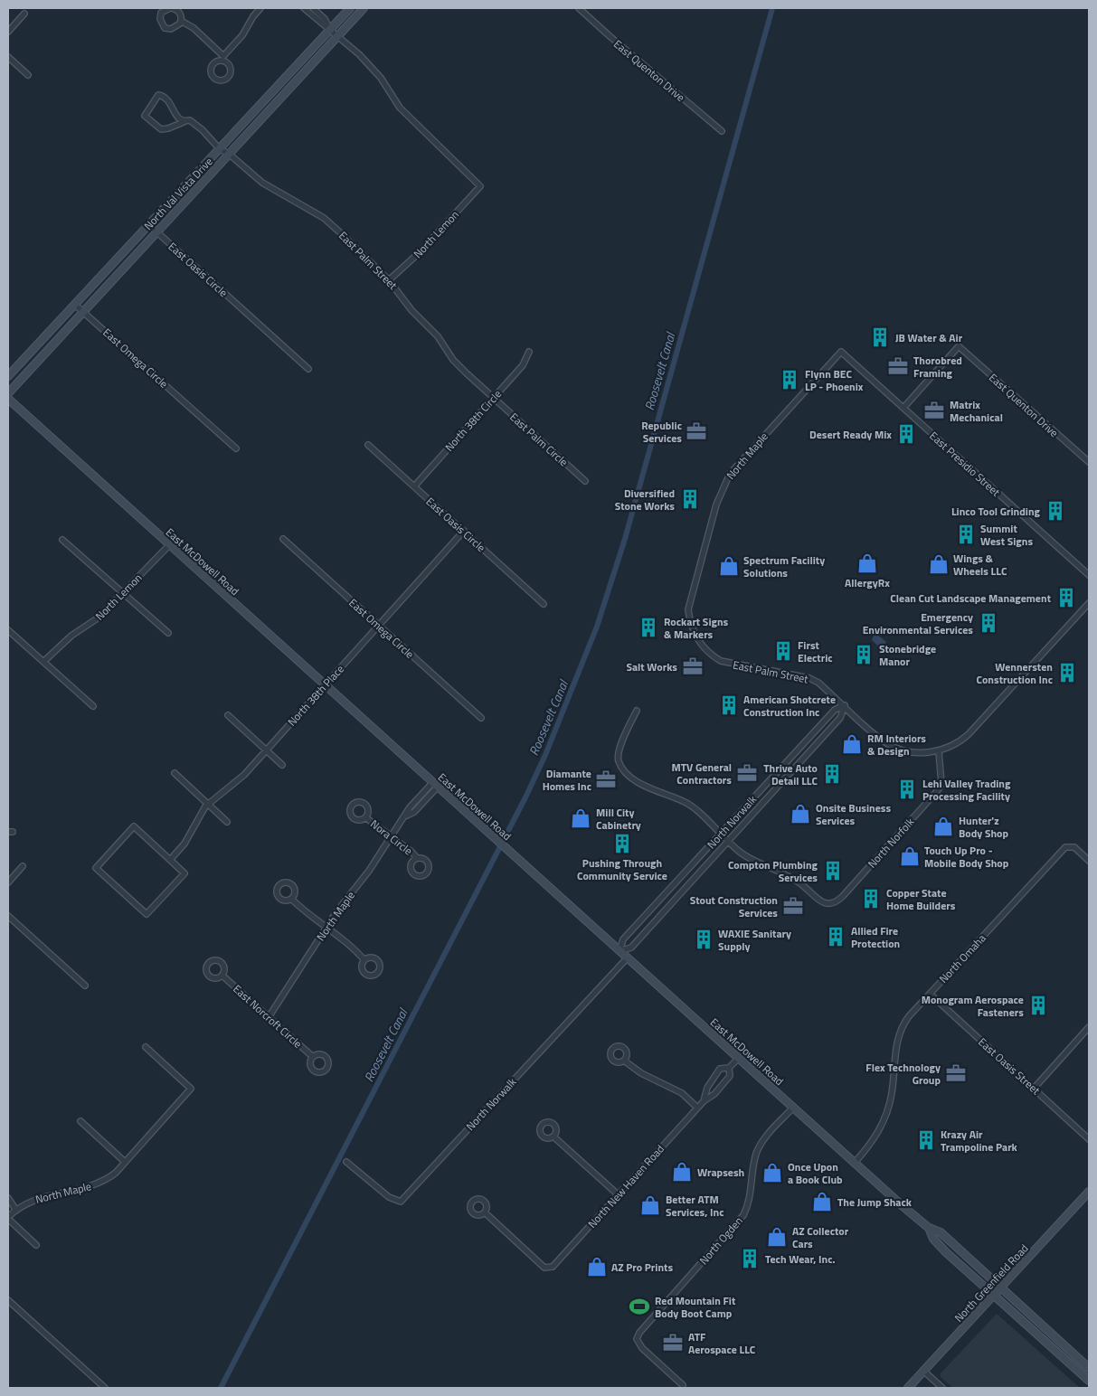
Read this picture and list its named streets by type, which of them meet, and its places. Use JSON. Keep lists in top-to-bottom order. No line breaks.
{"streets":{"main road":["North Val Vista Drive","East McDowell Road","North Greenfield Road"],"street":["East Quenton Drive","North Lemon","East Palm Street","East Oasis Circle","East Omega Circle","North 38th Circle","East Palm Circle","North Maple","East Presidio Street","North 38th Place","North Norwalk","Nora Circle","North Norfolk","North Omaha","East Norcroft Circle","East Oasis Street","North New Haven Road","North Ogden"]},"crossings":[["East Quenton Drive","East Presidio Street"],["North Val Vista Drive","North Lemon"],["North Val Vista Drive","East Palm Street"],["North Val Vista Drive","East Oasis Circle"],["North Val Vista Drive","East Omega Circle"],["North Lemon","East Palm Street"],["North Lemon","East McDowell Road"],["East Palm Street","North 38th Circle"],["East Palm Street","East Palm Circle"],["East Palm Street","North Maple"],["East Palm Street","North Norwalk"],["East Palm Street","North Norfolk"],["East Oasis Circle","North 38th Circle"],["East Oasis Circle","North 38th Place"],["East Omega Circle","North 38th Place"],["North 38th Circle","East Palm Circle"],["North Maple","East Presidio Street"],["North Maple","East McDowell Road"],["North Maple","Nora Circle"],["North Maple","East Norcroft Circle"],["East McDowell Road","North 38th Place"],["East McDowell Road","North Norwalk"],["East McDowell Road","North Omaha"],["East McDowell Road","North New Haven Road"],["East McDowell Road","North Ogden"],["East McDowell Road","North Greenfield Road"],["North Norwalk","North Norfolk"],["North Omaha","East Oasis Street"]],"water":["Roosevelt Canal"],"places":{"building":["JB Water & Air","Flynn BEC LP - Phoenix","Desert Ready Mix","Diversified Stone Works","Linco Tool Grinding","Summit West Signs","Clean Cut Landscape Management","Emergency Environmental Services","Rockart Signs & Markers","First Electric","Stonebridge Manor","Wennersten Construction Inc","American Shotcrete Construction Inc","Thrive Auto Detail LLC","Lehi Valley Trading Processing Facility","Pushing Through Community Service","Compton Plumbing Services","Copper State Home Builders","Allied Fire Protection","WAXIE Sanitary Supply","Monogram Aerospace Fasteners","Krazy Air Trampoline Park","Tech Wear, Inc."],"office":["Thorobred Framing","Matrix Mechanical","Republic Services","Salt Works","MTV General Contractors","Diamante Homes Inc","Stout Construction Services","Flex Technology Group","ATF Aerospace LLC"],"shop":["AllergyRx","Wings & Wheels LLC","Spectrum Facility Solutions","RM Interiors & Design","Onsite Business Services","Mill City Cabinetry","Hunter'z Body Shop","Touch Up Pro - Mobile Body Shop","Wrapsesh","Once Upon a Book Club","The Jump Shack","Better ATM Services, Inc","AZ Collector Cars","AZ Pro Prints"],"sports":["Red Mountain Fit Body Boot Camp"]}}
